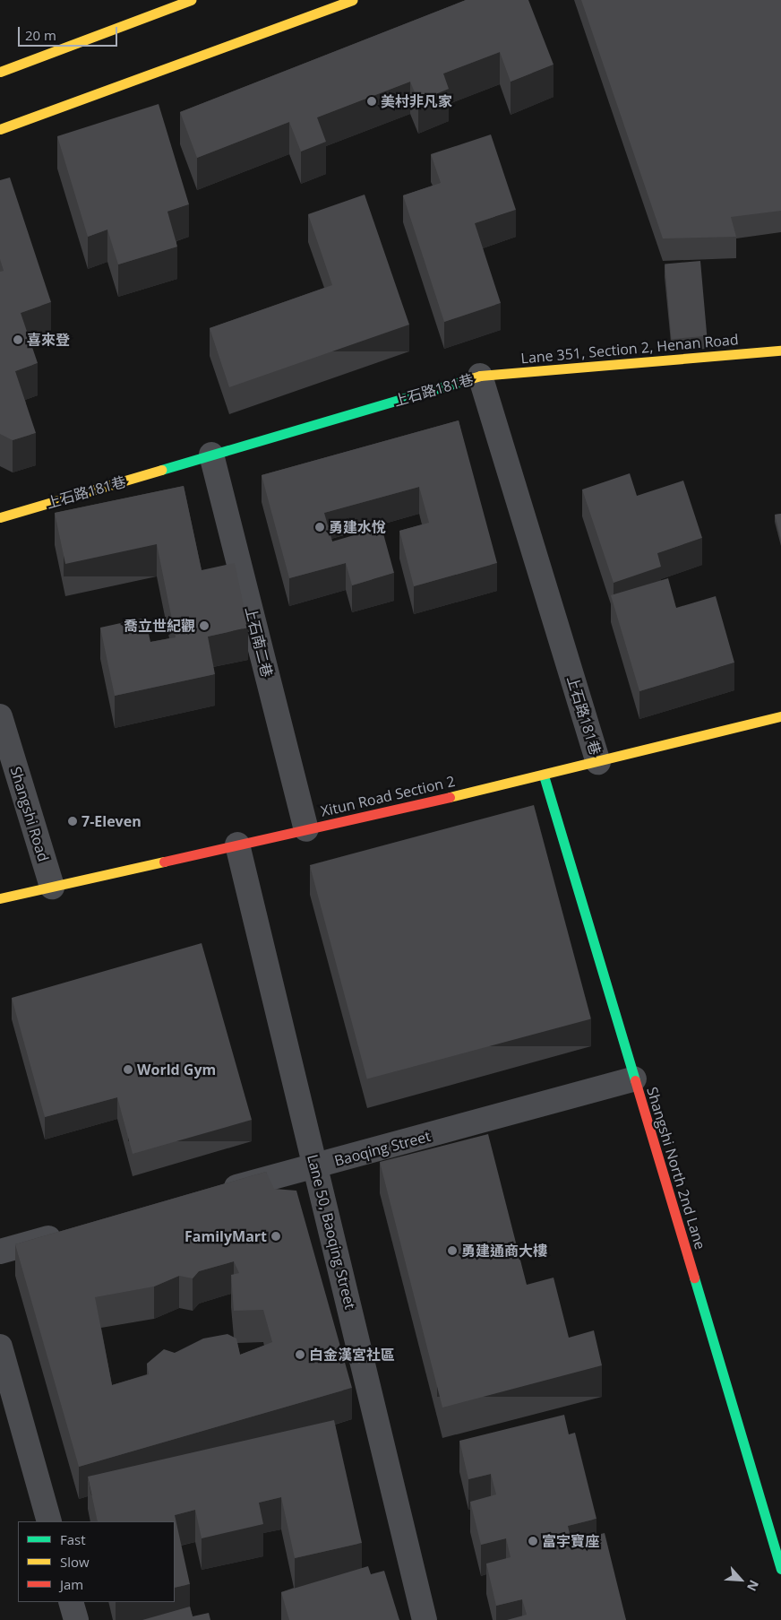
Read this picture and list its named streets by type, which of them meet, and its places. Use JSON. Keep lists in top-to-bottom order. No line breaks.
{"streets":{"street":["Lane 351, Section 2, Henan Road","上石路181巷","上石南二巷","Xitun Road Section 2","Shangshi Road","Baoqing Street","Shangshi North 2nd Lane","Lane 50, Baoqing Street"]},"crossings":[["Lane 351, Section 2, Henan Road","上石路181巷"],["上石路181巷","上石南二巷"],["上石路181巷","Xitun Road Section 2"],["上石南二巷","Xitun Road Section 2"],["Xitun Road Section 2","Shangshi Road"],["Xitun Road Section 2","Shangshi North 2nd Lane"],["Xitun Road Section 2","Lane 50, Baoqing Street"],["Baoqing Street","Shangshi North 2nd Lane"],["Baoqing Street","Lane 50, Baoqing Street"]],"places":["美村非凡家","喜來登","勇建水悅","喬立世紀觀","7-Eleven","World Gym","FamilyMart","勇建通商大樓","白金漢宮社區","富宇寶座"],"legend":["Fast","Slow","Jam"],"scale_bar":"20 m","north":"bottom right"}
